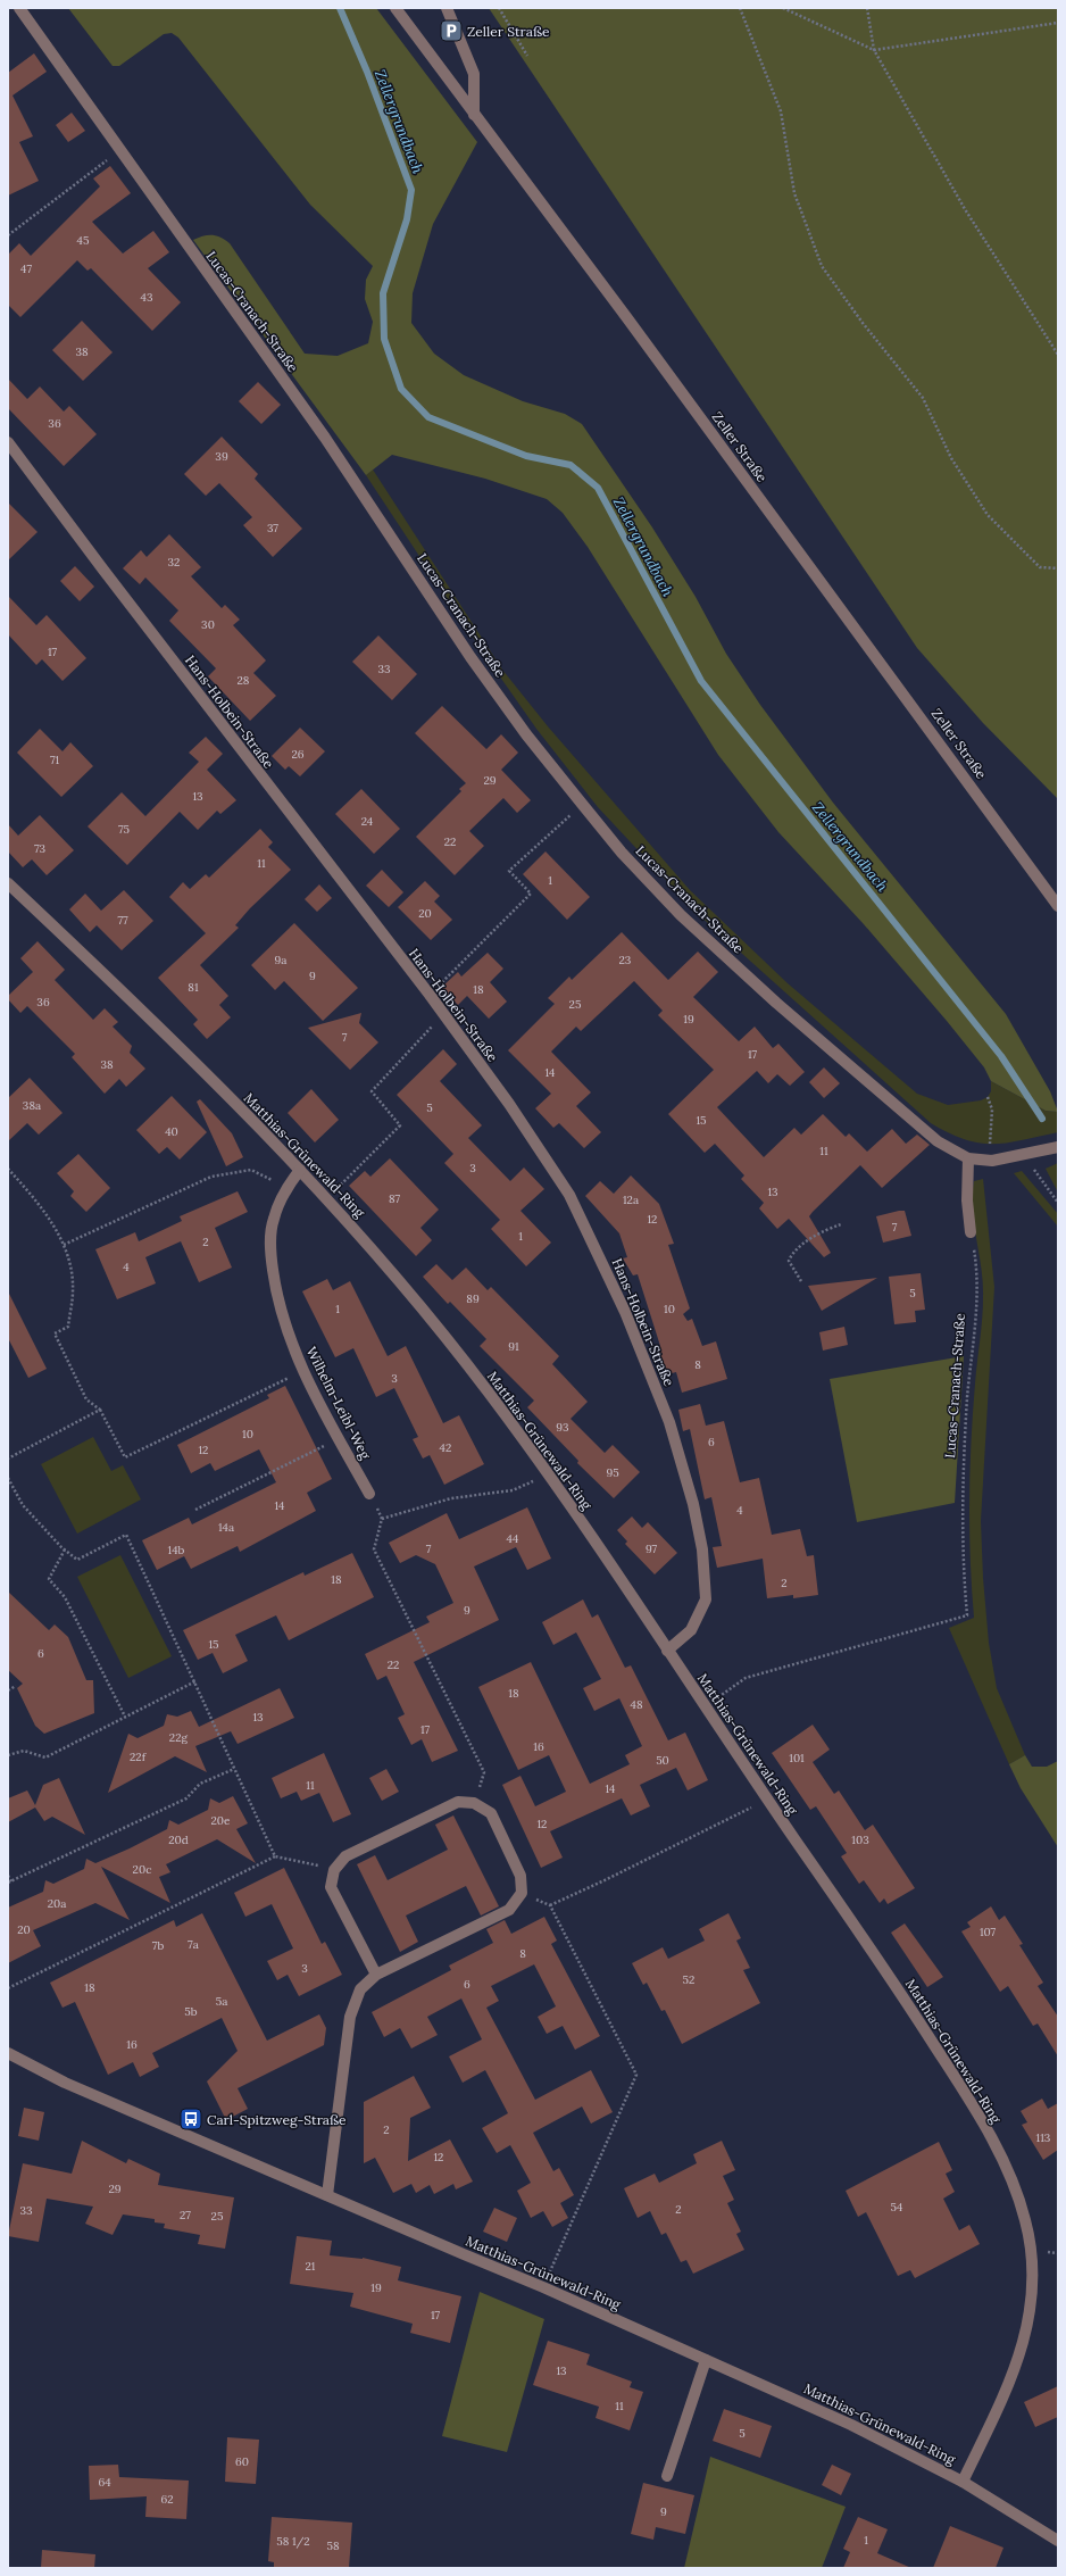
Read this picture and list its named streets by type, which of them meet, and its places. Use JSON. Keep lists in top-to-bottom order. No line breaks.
{"streets":{"street":["Lucas-Cranach-Straße","Zeller Straße","Hans-Holbein-Straße","Matthias-Grünewald-Ring","Wilhelm-Leibl-Weg"]},"crossings":[["Lucas-Cranach-Straße","Matthias-Grünewald-Ring"],["Hans-Holbein-Straße","Matthias-Grünewald-Ring"],["Matthias-Grünewald-Ring","Wilhelm-Leibl-Weg"]],"water":["Zellergrundbach"],"places":{"parking":["Zeller Straße"],"bus stop":["Carl-Spitzweg-Straße"]},"house_numbers":["45","47","43","38","36","39","37","32","30","17","33","28","26","71","29","13","24","75","22","73","11","1","20","77","9a","23","9","81","18","36","25","19","7","17","38","14","38a","5","15","40","11","3","13","87","12a","12","7","1","2","4","5","89","1","10","91","8","3","93","10","6","42","12","95","14","4","14a","44","7","97","14b","18","2","9","15","6","22","18","48","13","17","22g","16","22f","101","50","11","14","20e","12","20d","103","20c","20a","20","107","7a","7b","8","3","52","6","18","5a","5b","16","2","113","12","29","54","2","33","27","25","21","19","17","13","11","5","60","64","62","9","1","58 1/2","58"]}
